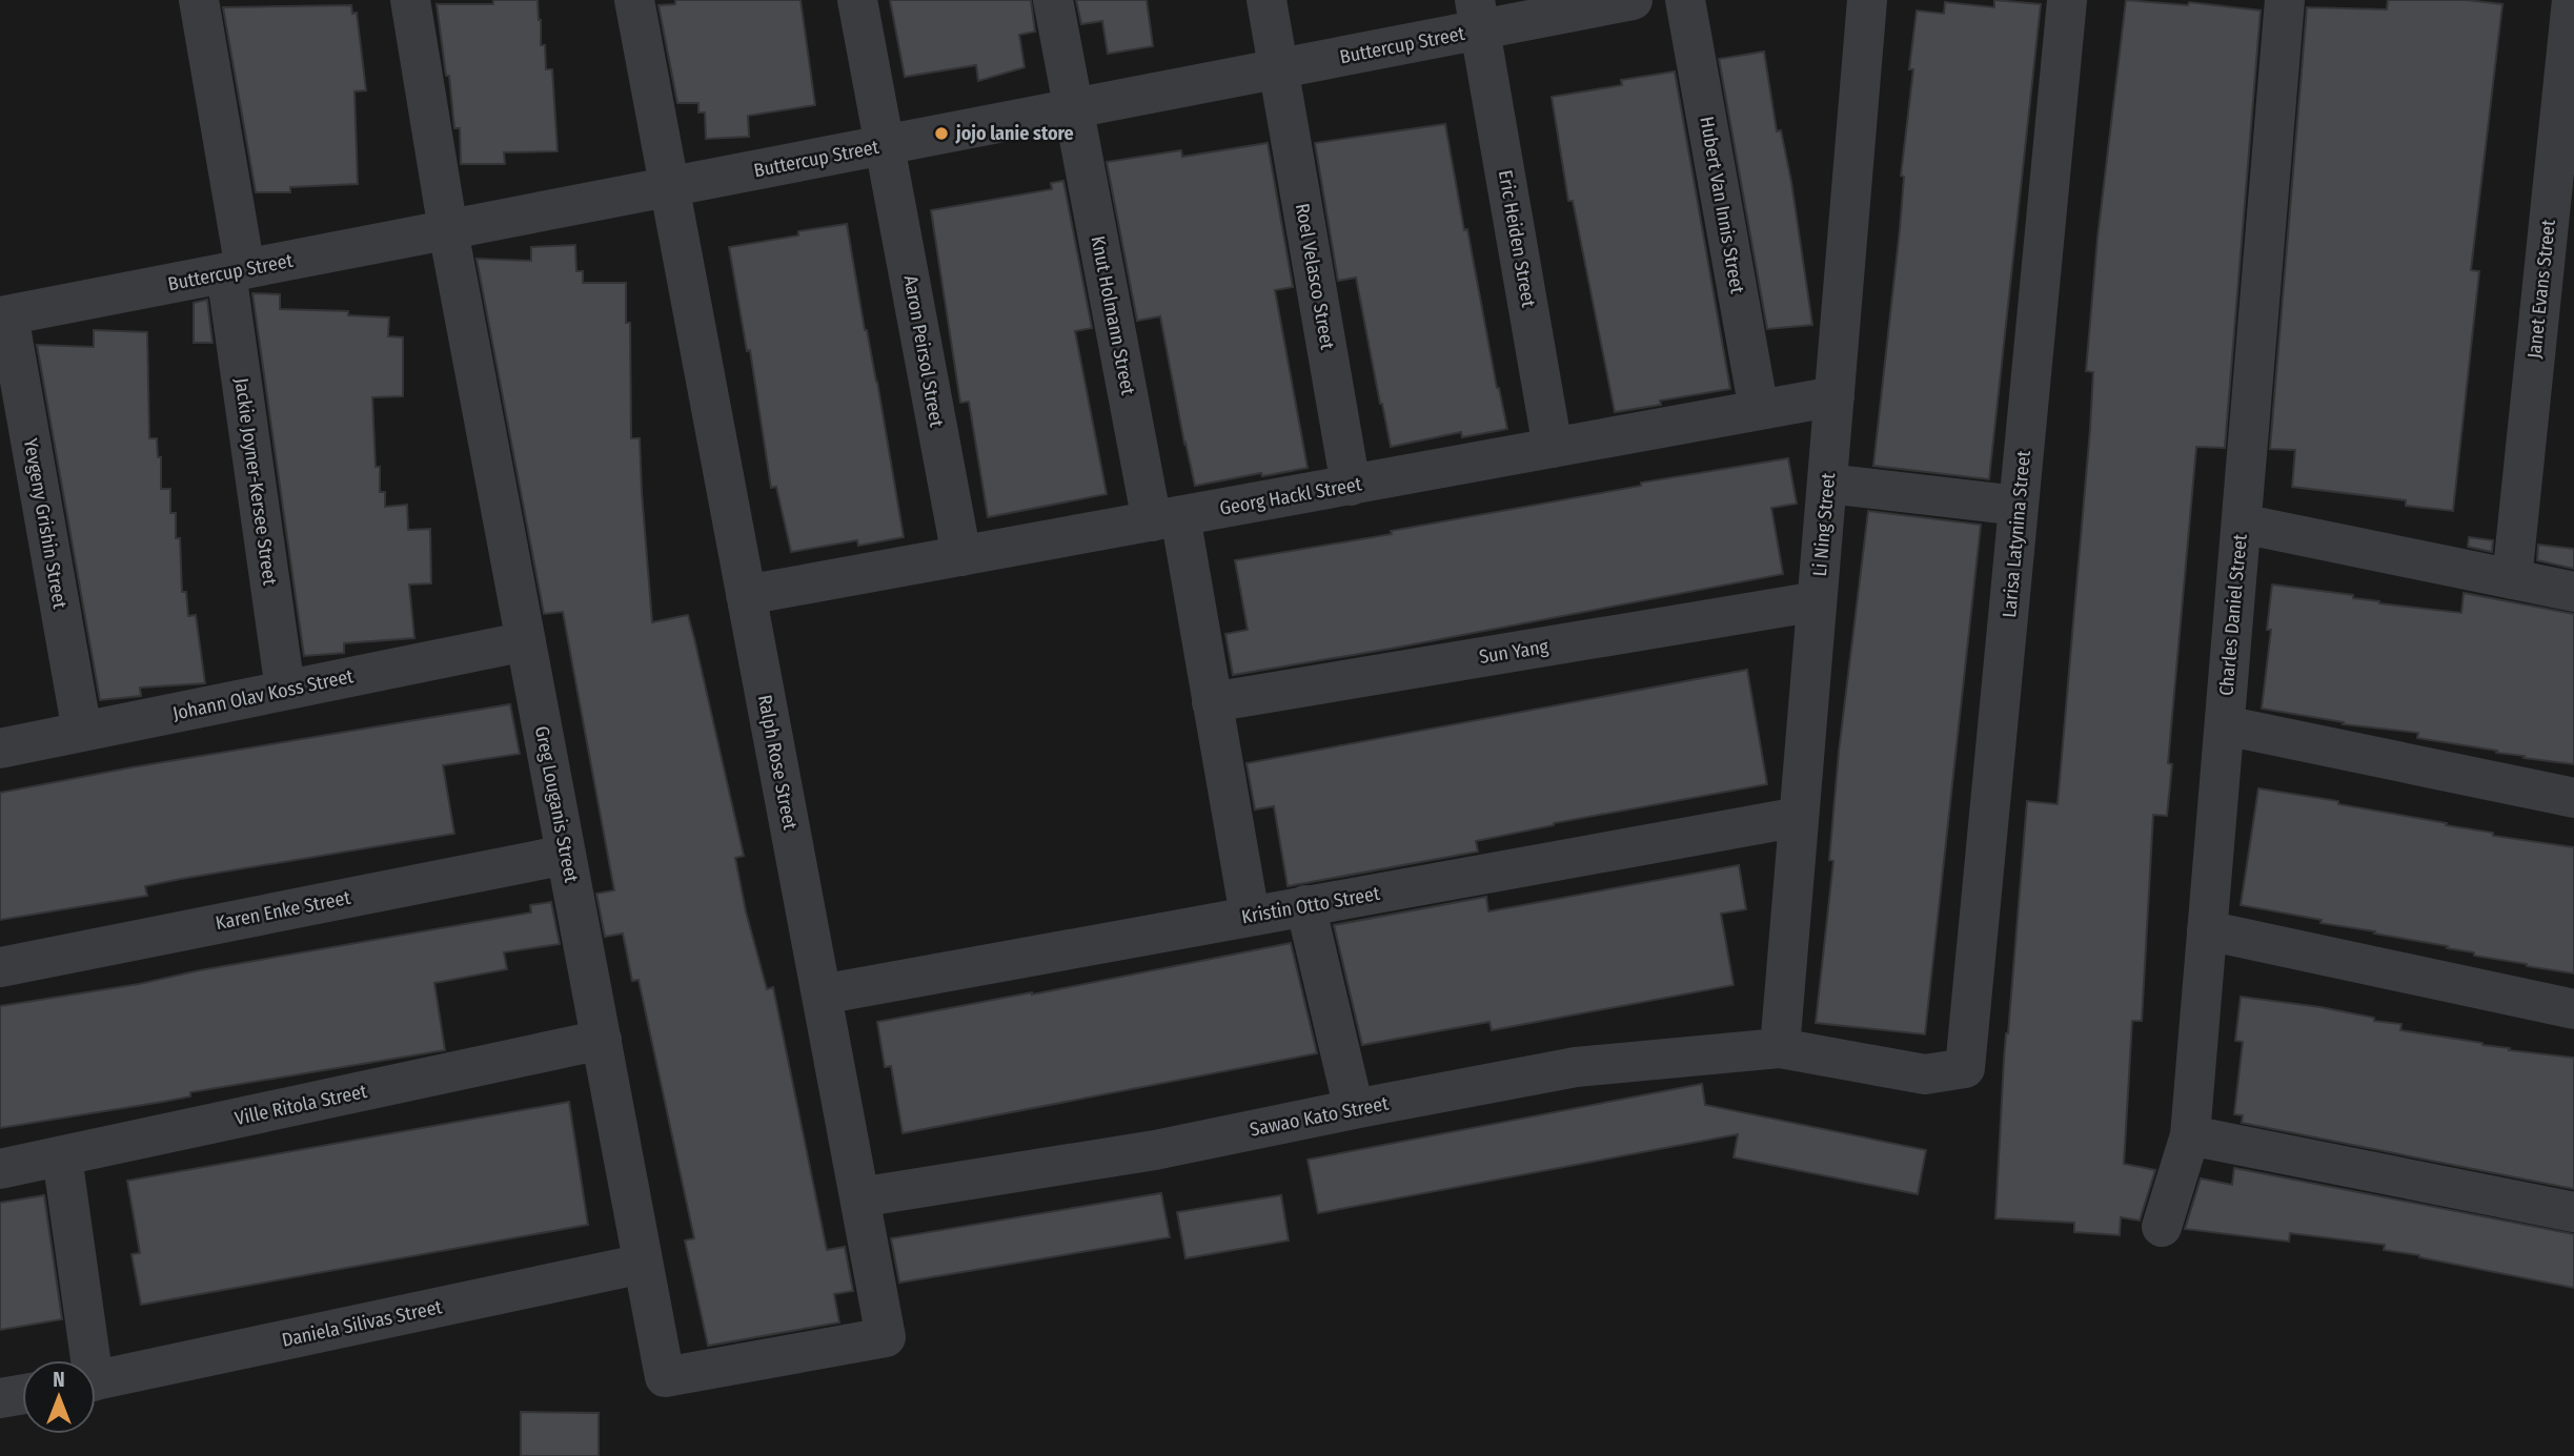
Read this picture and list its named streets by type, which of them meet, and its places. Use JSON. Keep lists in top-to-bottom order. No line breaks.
{"streets":{"street":["Buttercup Street","Hubert Van Innis Street","Eric Heiden Street","Roel Velasco Street","Janet Evans Street","Knut Holmann Street","Aaron Peirsol Street","Jackie Joyner-Kersee Street","Georg Hackl Street","Yevgeny Grishin Street","Li Ning Street","Larisa Latynina Street","Charles Daniel Street","Sun Yang","Johann Olav Koss Street","Ralph Rose Street","Greg Louganis Street","Kristin Otto Street","Karen Enke Street","Ville Ritola Street","Sawao Kato Street","Daniela Silivas Street"]},"crossings":[["Buttercup Street","Eric Heiden Street"],["Buttercup Street","Roel Velasco Street"],["Buttercup Street","Knut Holmann Street"],["Buttercup Street","Aaron Peirsol Street"],["Buttercup Street","Jackie Joyner-Kersee Street"],["Buttercup Street","Yevgeny Grishin Street"],["Buttercup Street","Ralph Rose Street"],["Buttercup Street","Greg Louganis Street"],["Hubert Van Innis Street","Georg Hackl Street"],["Eric Heiden Street","Georg Hackl Street"],["Roel Velasco Street","Georg Hackl Street"],["Knut Holmann Street","Georg Hackl Street"],["Knut Holmann Street","Sun Yang"],["Knut Holmann Street","Kristin Otto Street"],["Aaron Peirsol Street","Georg Hackl Street"],["Jackie Joyner-Kersee Street","Johann Olav Koss Street"],["Georg Hackl Street","Li Ning Street"],["Georg Hackl Street","Ralph Rose Street"],["Yevgeny Grishin Street","Johann Olav Koss Street"],["Li Ning Street","Sun Yang"],["Li Ning Street","Kristin Otto Street"],["Li Ning Street","Sawao Kato Street"],["Larisa Latynina Street","Sawao Kato Street"],["Johann Olav Koss Street","Greg Louganis Street"],["Ralph Rose Street","Greg Louganis Street"],["Ralph Rose Street","Kristin Otto Street"],["Ralph Rose Street","Sawao Kato Street"],["Greg Louganis Street","Karen Enke Street"],["Greg Louganis Street","Ville Ritola Street"],["Greg Louganis Street","Daniela Silivas Street"]],"places":["jojo lanie store"],"north":"top"}
